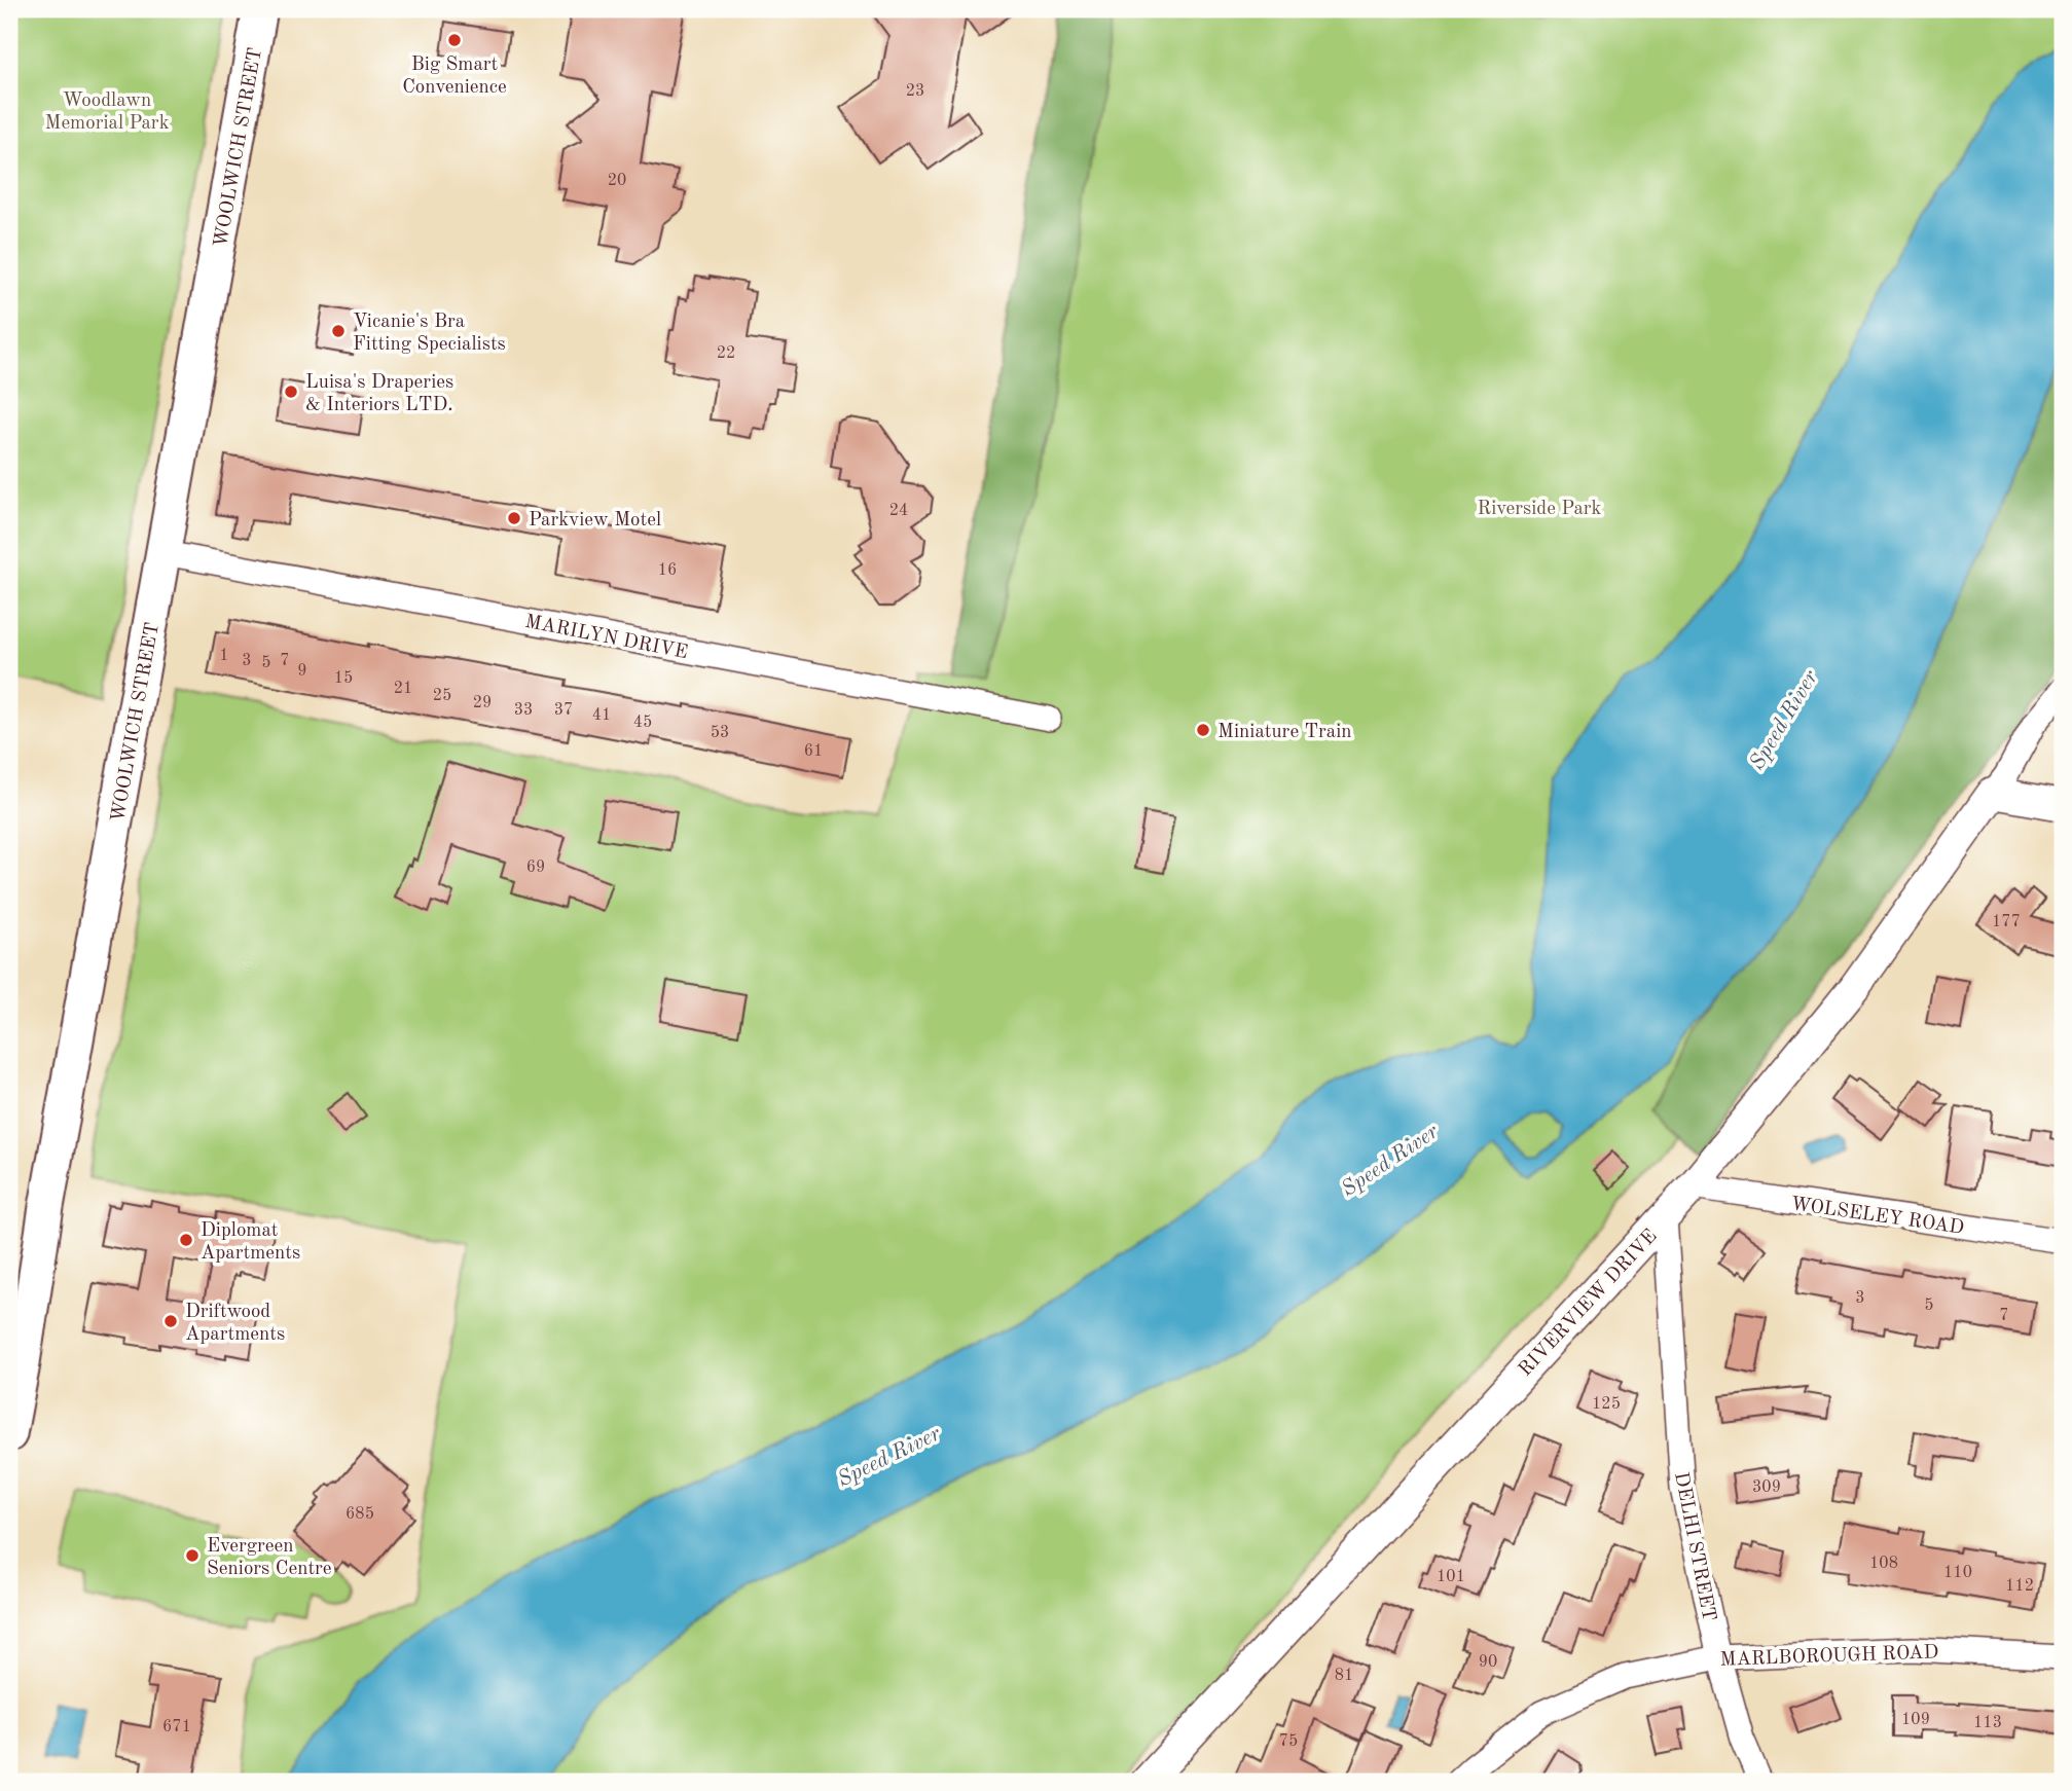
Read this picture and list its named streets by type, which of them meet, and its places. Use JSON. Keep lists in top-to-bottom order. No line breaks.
{"streets":{"main road":["WOOLWICH STREET"],"street":["MARILYN DRIVE","WOLSELEY ROAD","RIVERVIEW DRIVE","DELHI STREET","MARLBOROUGH ROAD"]},"crossings":[["WOOLWICH STREET","MARILYN DRIVE"],["WOLSELEY ROAD","RIVERVIEW DRIVE"],["RIVERVIEW DRIVE","DELHI STREET"],["DELHI STREET","MARLBOROUGH ROAD"]],"water":["Speed River"],"parks":["Woodlawn Memorial Park","Riverside Park"],"places":["Big Smart Convenience","Vicanie's Bra Fitting Specialists","Luisa's Draperies & Interiors LTD.","Parkview Motel","Miniature Train","Diplomat Apartments","Driftwood Apartments","Evergreen Seniors Centre"],"house_numbers":["23","20","22","24","16","1","3","7","5","9","15","21","25","29","33","37","41","45","53","61","69","177","3","5","7","125","309","685","108","110","101","112","90","81","109","113","671","75"]}
